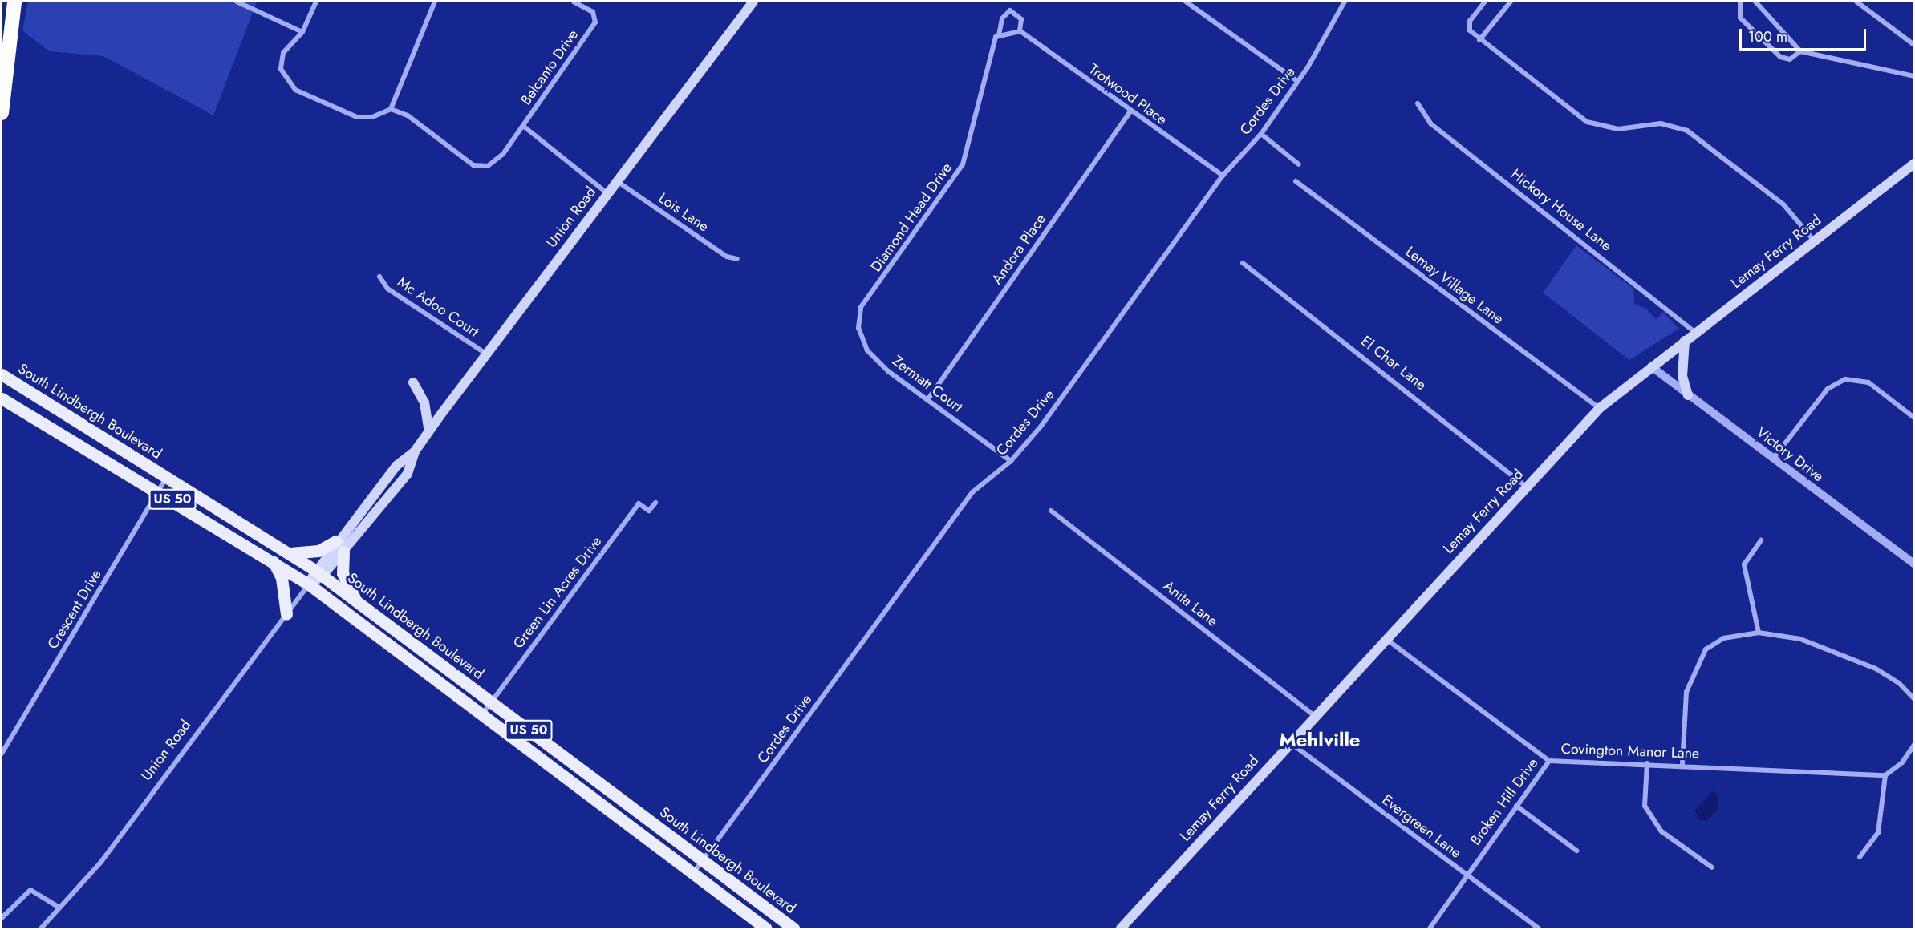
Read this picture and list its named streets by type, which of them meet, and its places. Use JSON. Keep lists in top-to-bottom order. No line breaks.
{"streets":{"main road":["Union Road","Lemay Ferry Road","South Lindbergh Boulevard","US 50"],"street":["Belcanto Drive","Trotwood Place","Cordes Drive","Hickory House Lane","Lois Lane","Diamond Head Drive","Andora Place","Lemay Village Lane","Mc Adoo Court","El Char Lane","Zermatt Court","Victory Drive","Green Lin Acres Drive","Anita Lane","Crescent Drive","Covington Manor Lane","Broken Hill Drive","Evergreen Lane"]},"crossings":[["Trotwood Place","Cordes Drive"],["Trotwood Place","Andora Place"],["Cordes Drive","Zermatt Court"],["Cordes Drive","South Lindbergh Boulevard"],["Hickory House Lane","Lemay Ferry Road"],["Lois Lane","Union Road"],["Union Road","Mc Adoo Court"],["Union Road","South Lindbergh Boulevard"],["Diamond Head Drive","Zermatt Court"],["Andora Place","Zermatt Court"],["Lemay Ferry Road","Lemay Village Lane"],["Lemay Ferry Road","El Char Lane"],["Lemay Ferry Road","Victory Drive"],["Lemay Ferry Road","Anita Lane"],["Lemay Ferry Road","Covington Manor Lane"],["Lemay Ferry Road","Evergreen Lane"],["South Lindbergh Boulevard","Green Lin Acres Drive"],["South Lindbergh Boulevard","Crescent Drive"],["Covington Manor Lane","Broken Hill Drive"],["Broken Hill Drive","Evergreen Lane"]],"districts":["Mehlville"],"scale_bar":"100 m"}
